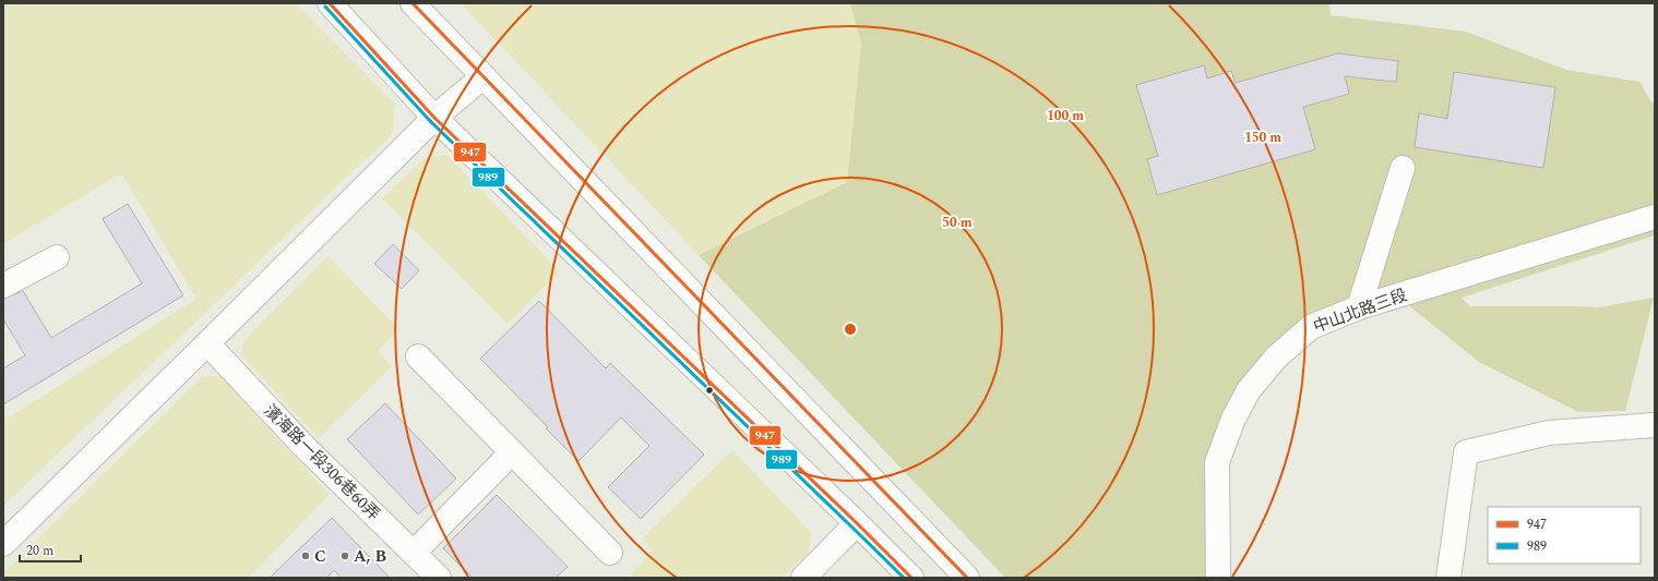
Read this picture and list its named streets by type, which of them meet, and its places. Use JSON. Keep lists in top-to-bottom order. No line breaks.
{"streets":{"street":["中山北路三段","濱海路一段306巷60弄"]},"places":["C","A, B"],"lines":["transit line 947","transit line 989"],"legend":["947","989"],"scale_bar":"20 m","rings":["100 m","150 m","50 m"]}
